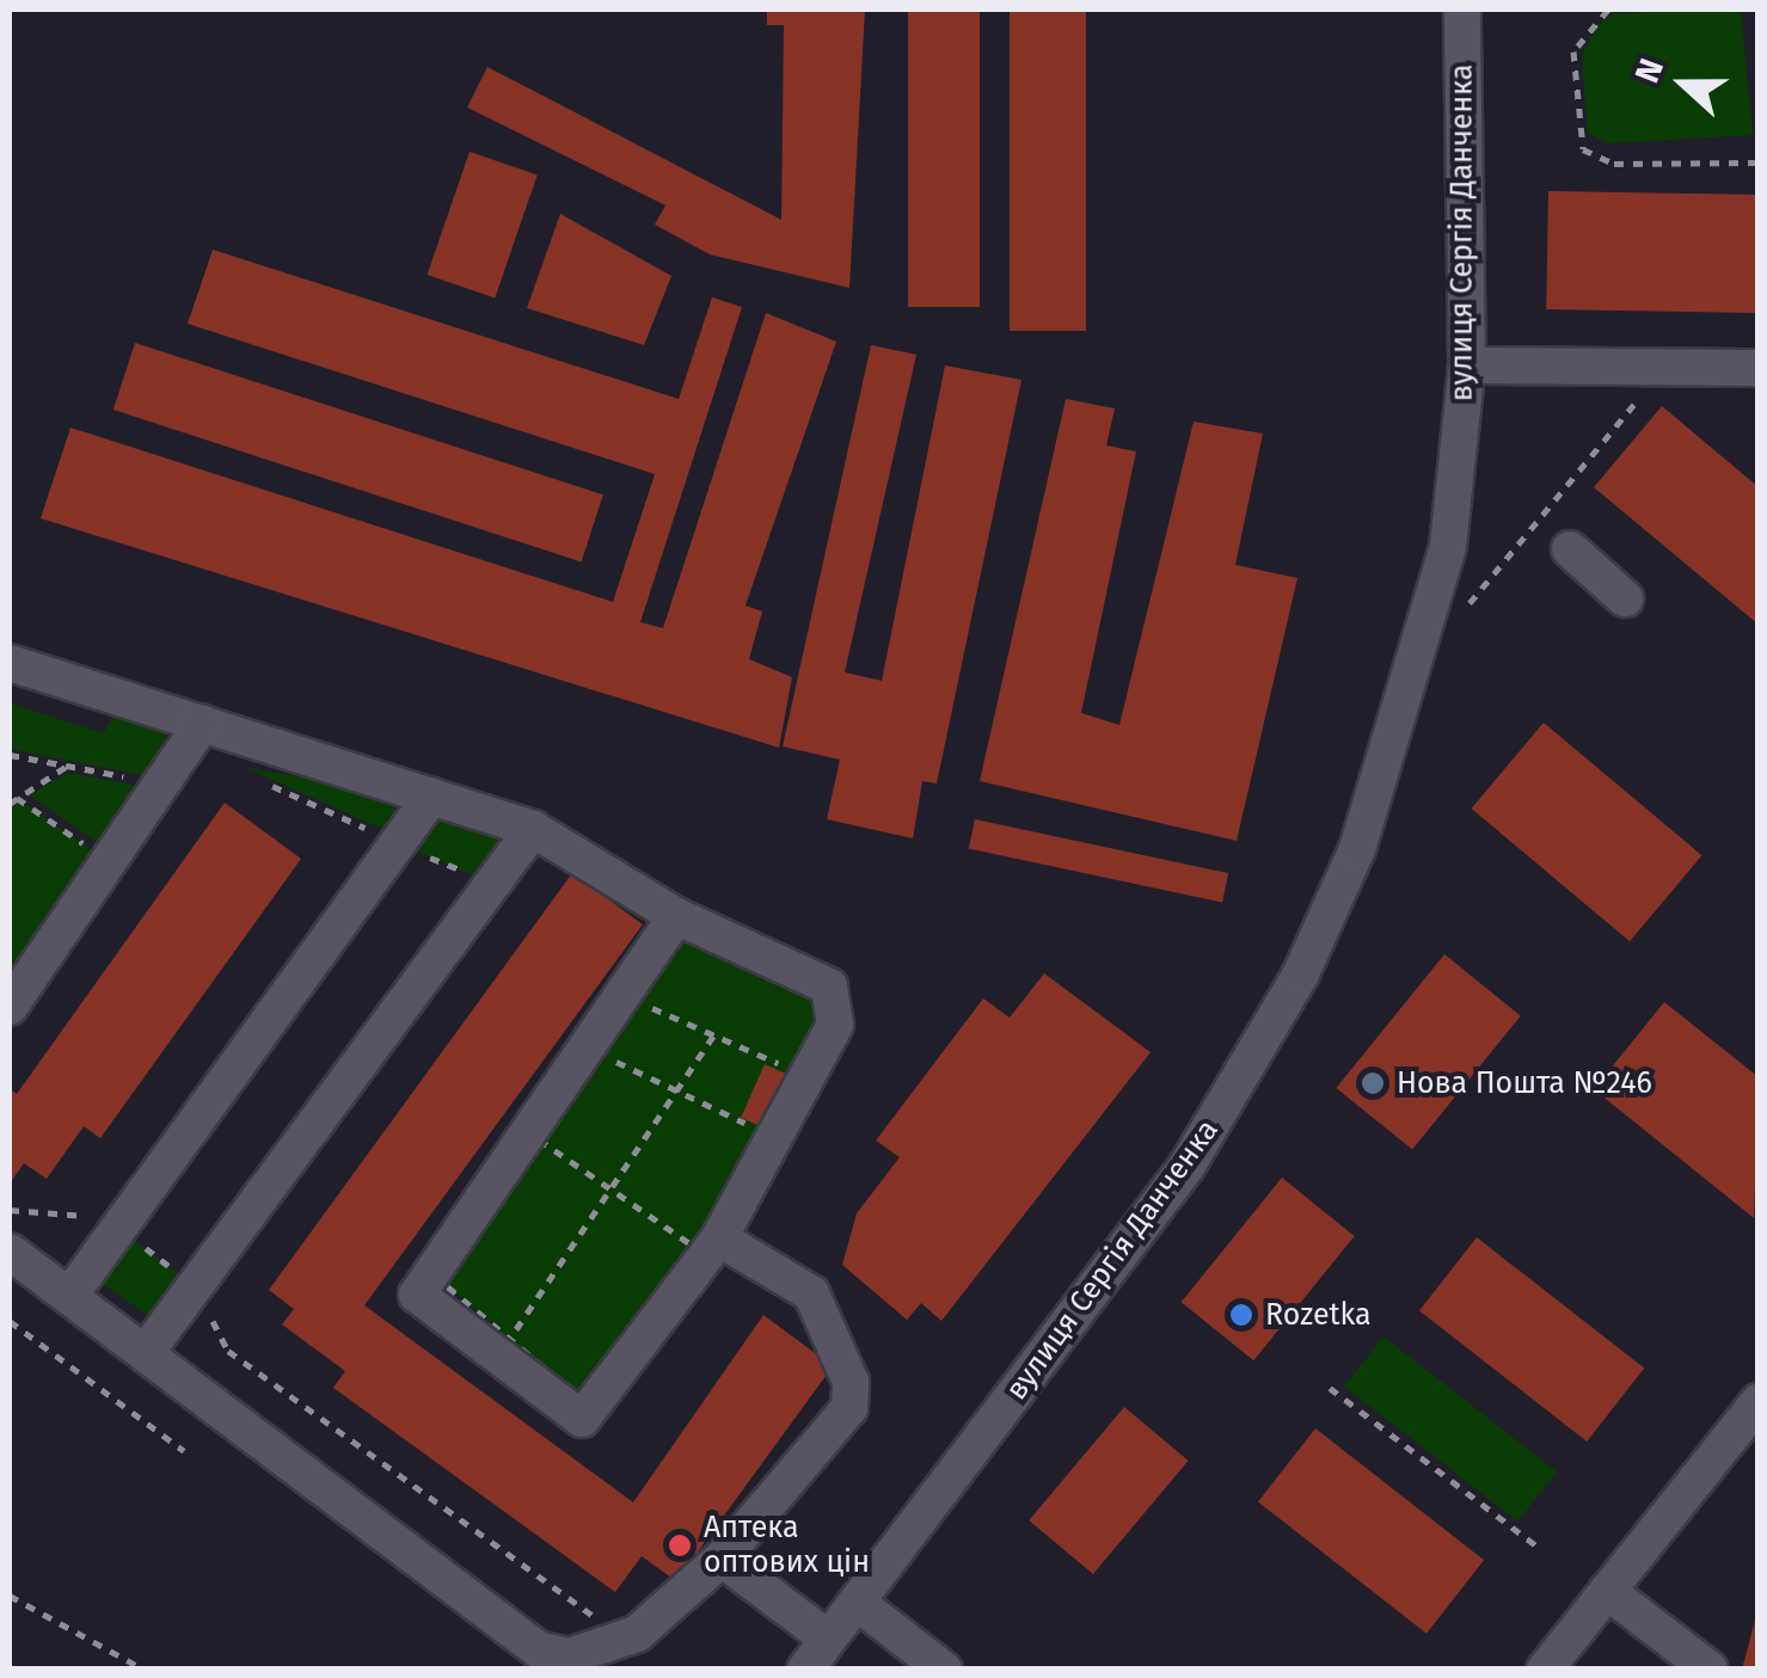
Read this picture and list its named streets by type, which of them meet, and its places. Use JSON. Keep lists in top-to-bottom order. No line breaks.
{"streets":{"street":["вулиця Сергія Данченка"]},"places":["Нова Пошта №246","Rozetka","Аптека оптових цін"],"north":"left"}
